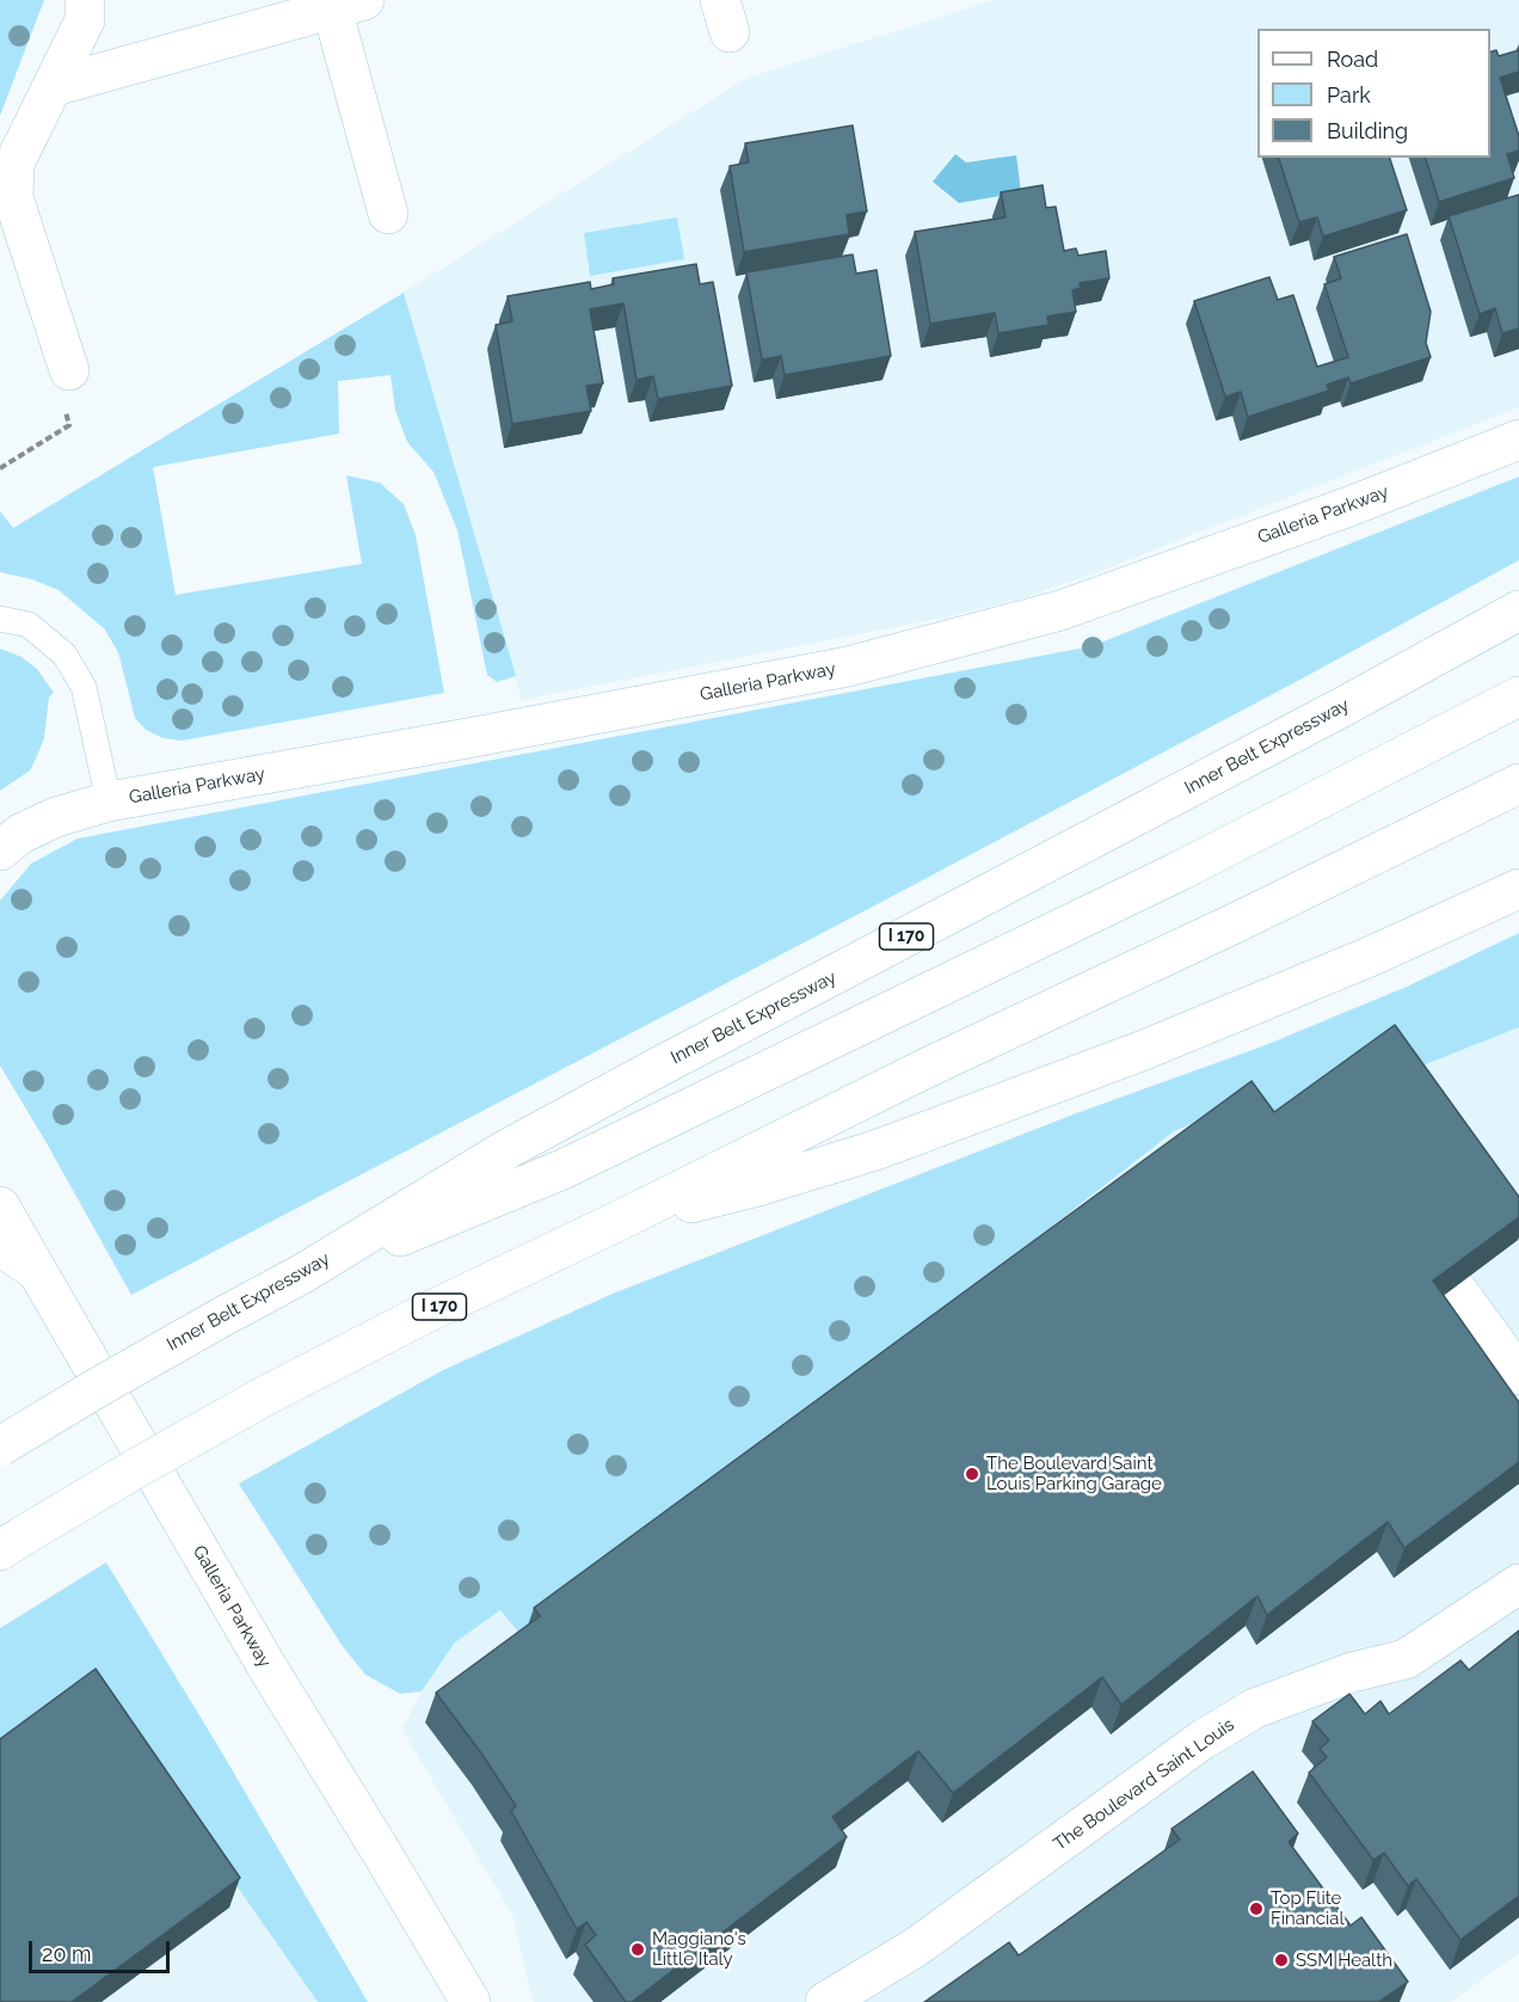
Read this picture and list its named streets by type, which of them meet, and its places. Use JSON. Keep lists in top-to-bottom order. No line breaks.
{"streets":{"main road":["Galleria Parkway","Inner Belt Expressway","I 170","The Boulevard Saint Louis"]},"places":["The Boulevard Saint Louis Parking Garage","Top Flite Financial","Maggiano's Little Italy","SSM Health"],"legend":["Road","Park","Building"],"scale_bar":"20 m"}
